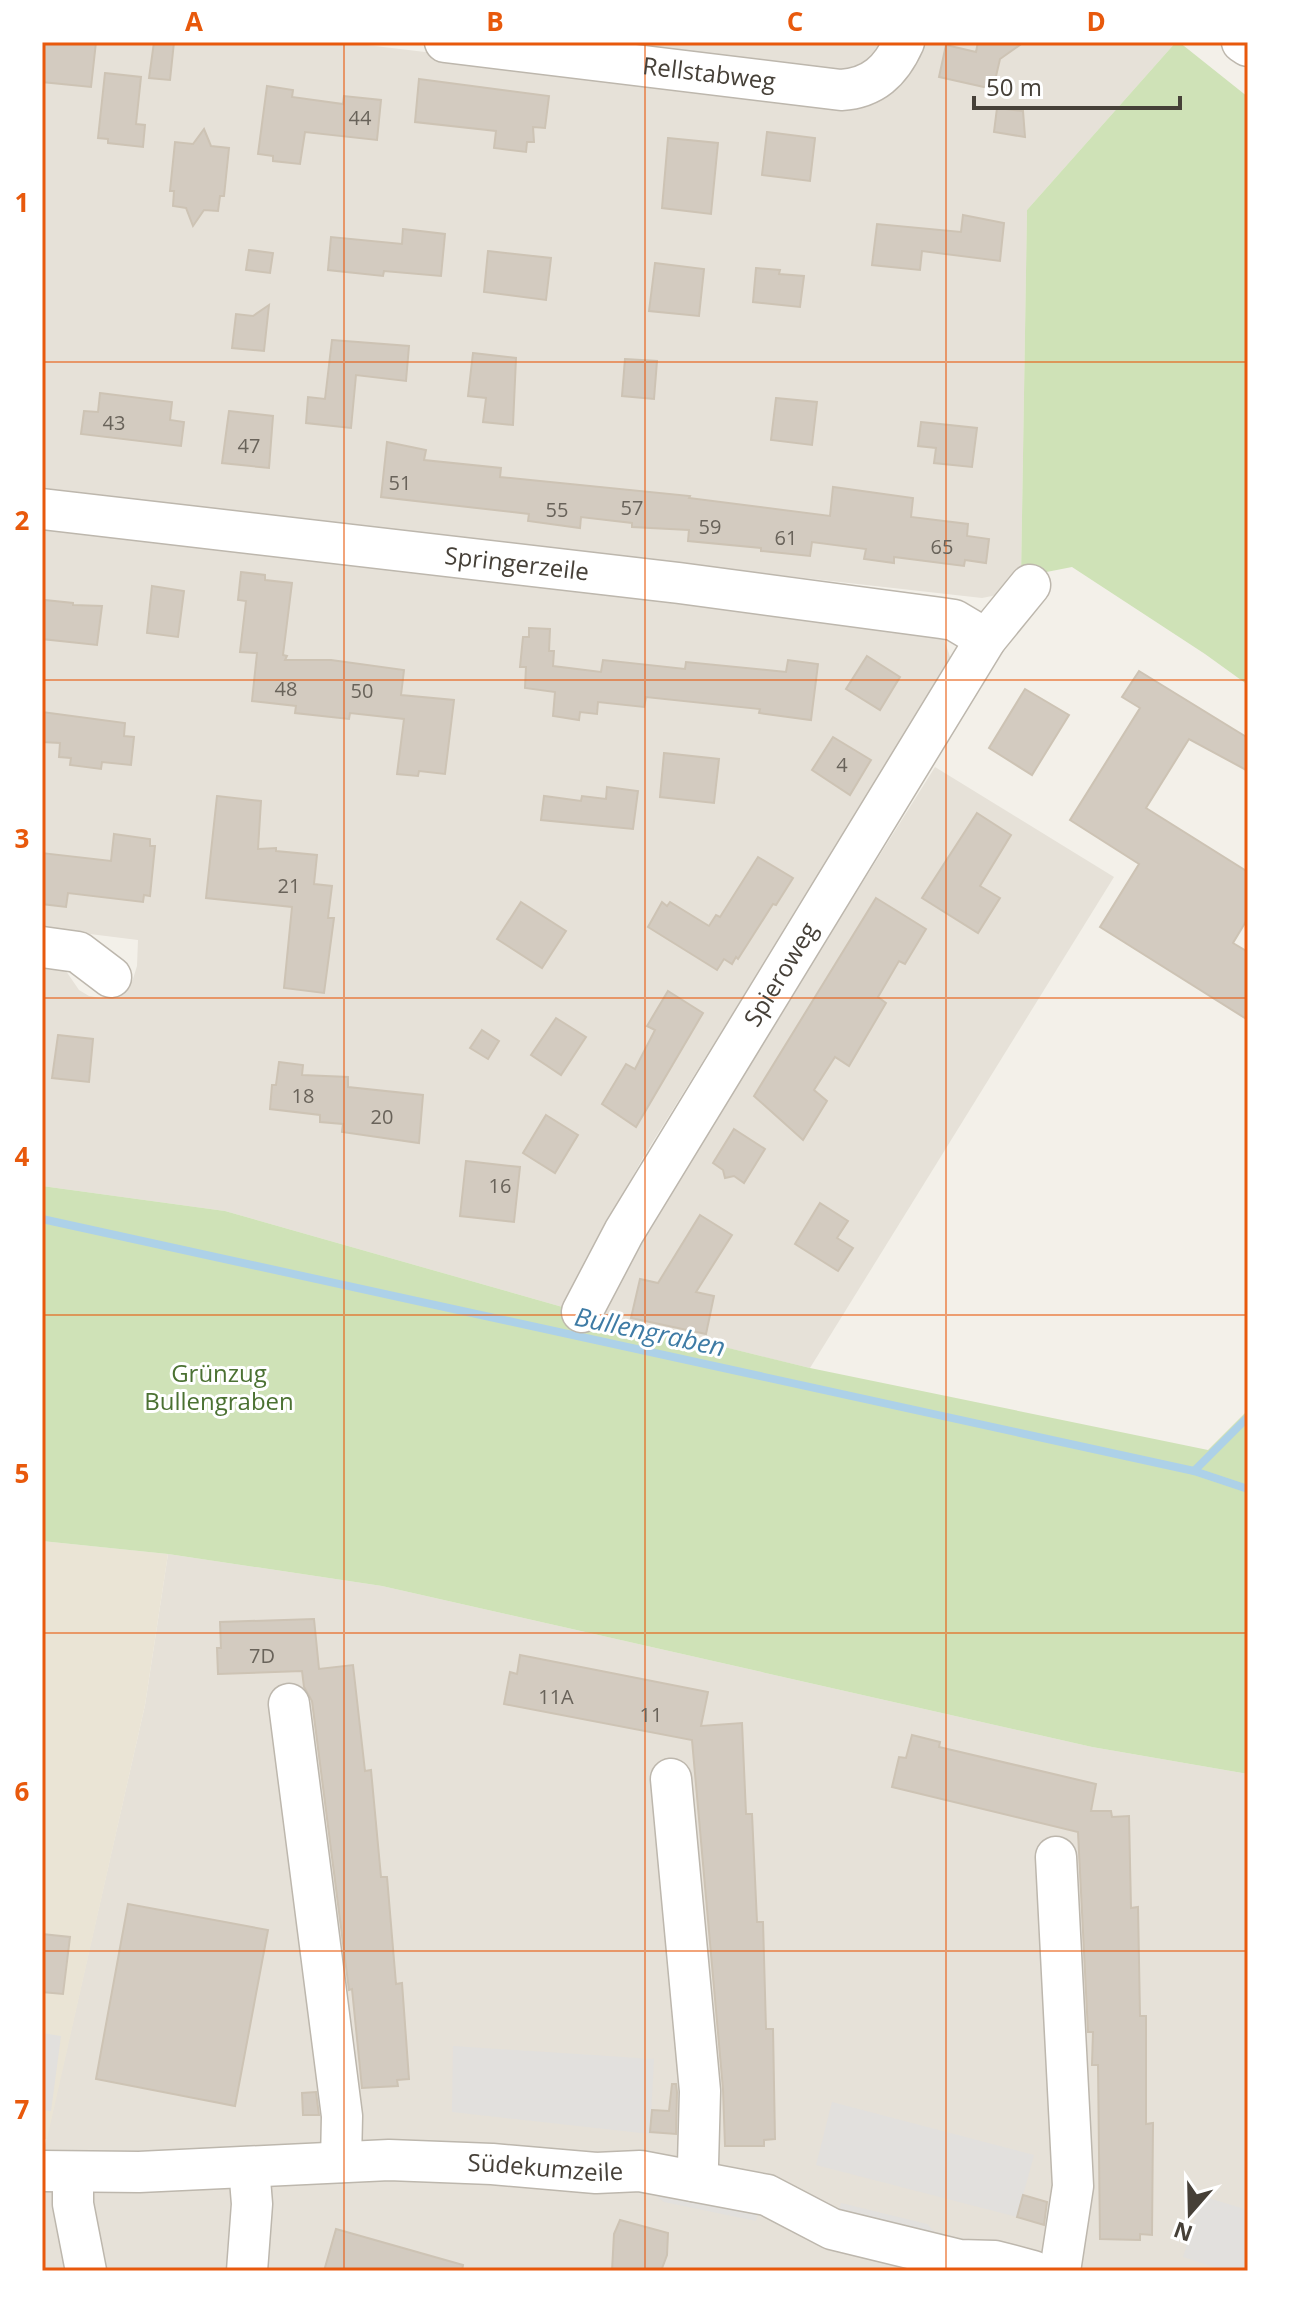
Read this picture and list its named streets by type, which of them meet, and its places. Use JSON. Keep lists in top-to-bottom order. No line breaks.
{"streets":{"street":["Rellstabweg","Springerzeile","Spieroweg","Südekumzeile"]},"crossings":[["Springerzeile","Spieroweg"]],"water":["Bullengraben"],"parks":["Grünzug Bullengraben"],"house_numbers":["44","43","47","51","57","55","59","61","65","48","50","4","21","18","20","16","7D","11A","11"],"scale_bar":"50 m","north":"bottom","grid":{"columns":["A","B","C","D"],"rows":["1","2","3","4","5","6","7"]}}
